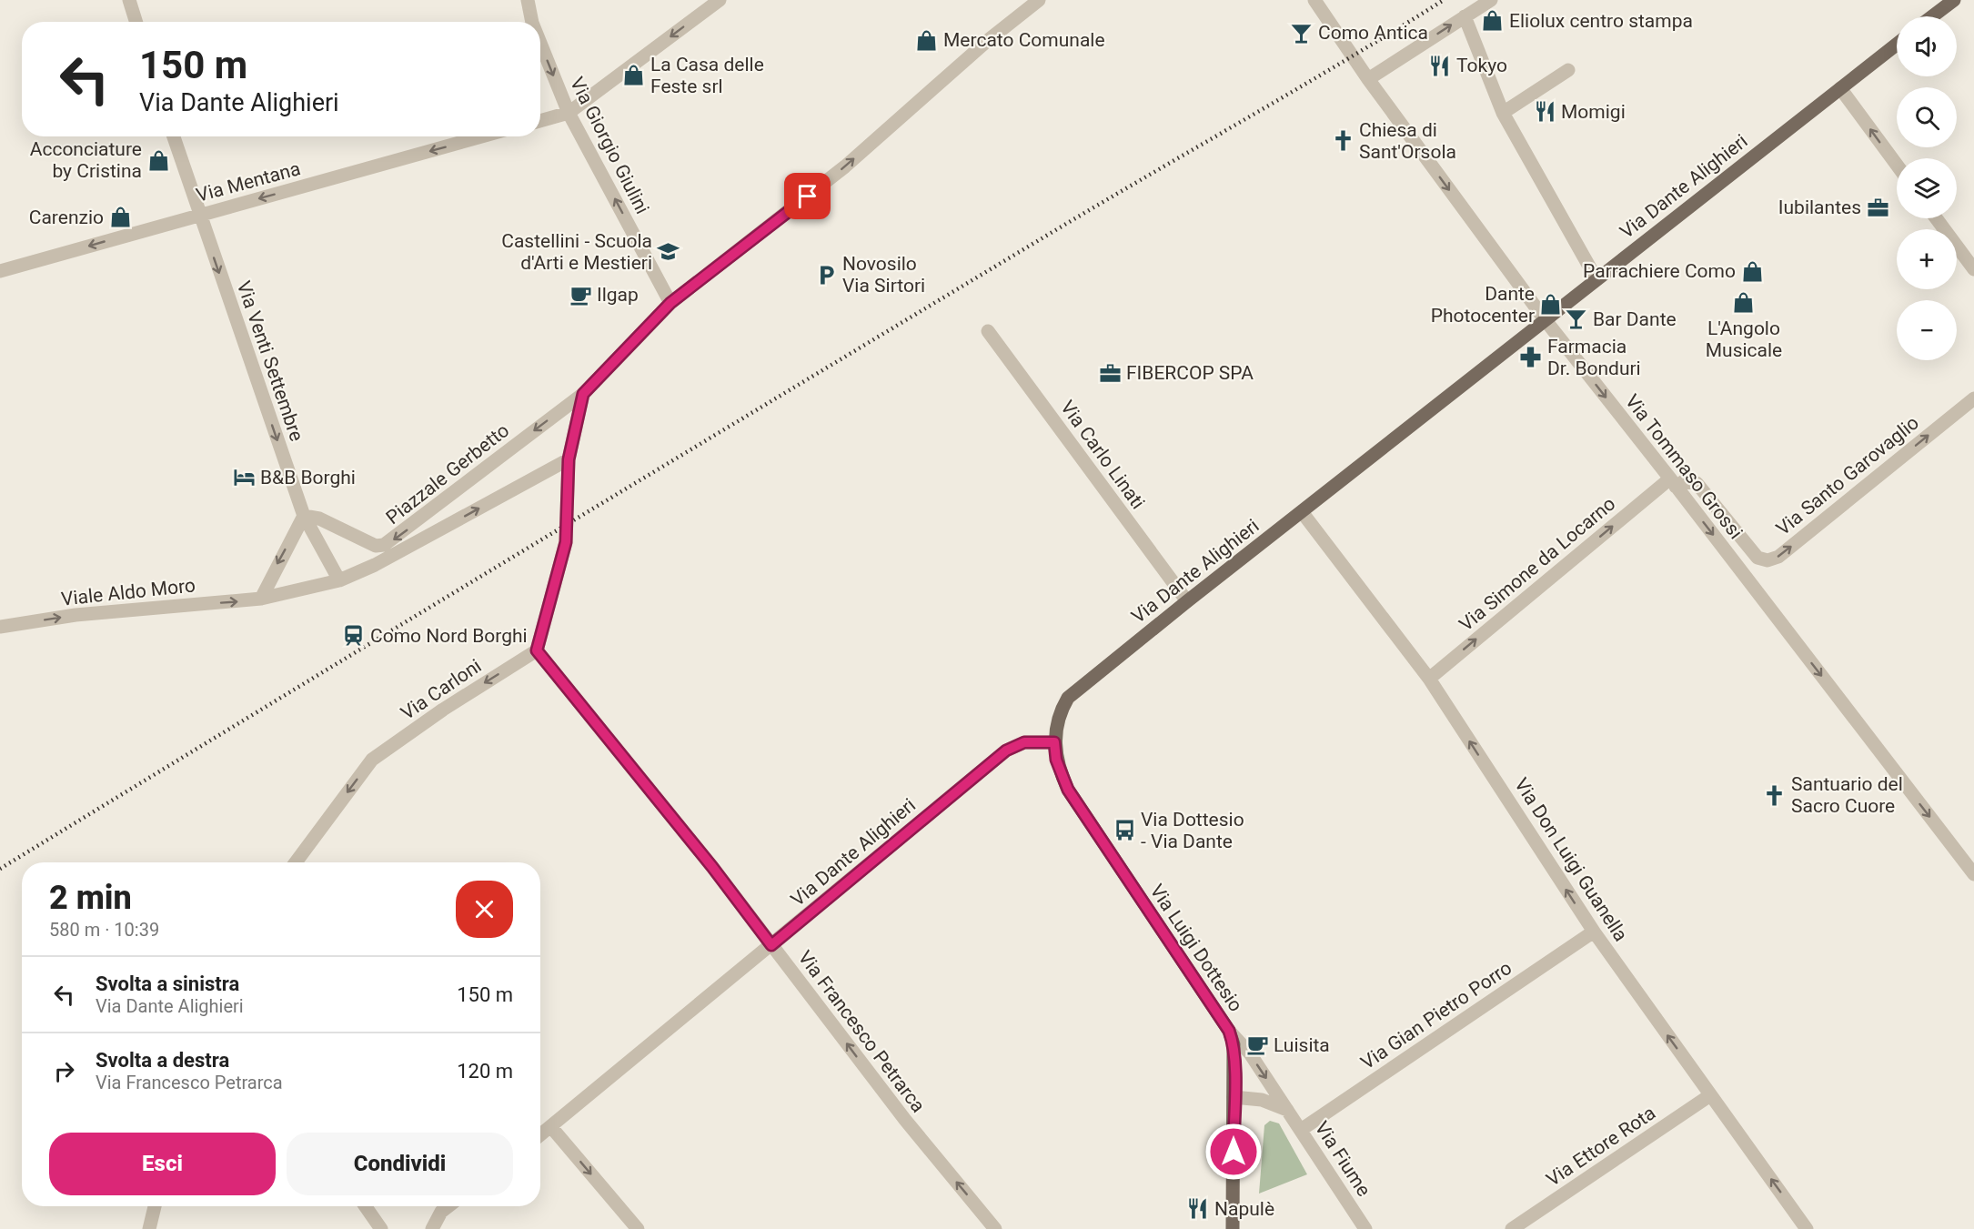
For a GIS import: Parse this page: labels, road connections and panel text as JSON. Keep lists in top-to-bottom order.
{
  "streets": {
    "main road": ["Via Dante Alighieri", "Via Luigi Dottesio"],
    "street": [
      "Via Giorgio Giulini",
      "Via Mentana",
      "Via Venti Settembre",
      "Via Carlo Linati",
      "Via Tommaso Grossi",
      "Piazzale Gerbetto",
      "Via Santo Garovaglio",
      "Via Simone da Locarno",
      "Viale Aldo Moro",
      "Via Carloni",
      "Via Don Luigi Guanella",
      "Via Gian Pietro Porro",
      "Via Francesco Petrarca",
      "Via Ettore Rota",
      "Via Fiume"
    ]
  },
  "crossings": [
    ["Via Mentana", "Via Venti Settembre"],
    ["Via Dante Alighieri", "Via Carlo Linati"],
    ["Via Dante Alighieri", "Via Tommaso Grossi"],
    ["Via Dante Alighieri", "Via Don Luigi Guanella"],
    ["Via Dante Alighieri", "Via Luigi Dottesio"],
    ["Via Dante Alighieri", "Via Francesco Petrarca"],
    ["Via Venti Settembre", "Piazzale Gerbetto"],
    ["Via Tommaso Grossi", "Via Santo Garovaglio"],
    ["Via Tommaso Grossi", "Via Simone da Locarno"],
    ["Piazzale Gerbetto", "Viale Aldo Moro"],
    ["Via Santo Garovaglio", "Via Simone da Locarno"],
    ["Via Simone da Locarno", "Via Don Luigi Guanella"],
    ["Via Carloni", "Via Francesco Petrarca"],
    ["Via Don Luigi Guanella", "Via Gian Pietro Porro"],
    ["Via Don Luigi Guanella", "Via Ettore Rota"],
    ["Via Luigi Dottesio", "Via Fiume"],
    ["Via Gian Pietro Porro", "Via Fiume"]
  ],
  "one_way": [
    "Via Mentana",
    "Via Venti Settembre",
    "Via Tommaso Grossi",
    "Via Simone da Locarno",
    "Viale Aldo Moro",
    "Via Carloni",
    "Via Don Luigi Guanella",
    "Via Francesco Petrarca",
    "Via Fiume"
  ],
  "places": {
    "shop": [
      "Eliolux centro stampa",
      "Mercato Comunale",
      "La Casa delle Feste srl",
      "Acconciature by Cristina",
      "Carenzio",
      "Parrachiere Como",
      "L'Angolo Musicale",
      "Dante Photocenter"
    ],
    "bar": ["Como Antica", "Bar Dante"],
    "restaurant": ["Tokyo", "Momigi", "Napulè"],
    "church": ["Chiesa di Sant'Orsola", "Santuario del Sacro Cuore"],
    "office": ["Iubilantes", "FIBERCOP SPA"],
    "school or university": ["Castellini - Scuola d'Arti e Mestieri"],
    "parking": ["Novosilo Via Sirtori"],
    "cafe": ["Ilgap", "Luisita"],
    "pharmacy": ["Farmacia Dr. Bonduri"],
    "hotel": ["B&B Borghi"],
    "station": ["Como Nord Borghi"],
    "bus stop": ["Via Dottesio - Via Dante"]
  },
  "page": {
    "map_buttons": ["+", "−"],
    "turn": ["150 m", "Via Dante Alighieri"],
    "heading": ["2 min", "580 m · 10:39"],
    "list": [
      {
        "name": "Svolta a sinistra",
        "note": "Via Dante Alighieri",
        "value": "150 m"
      },
      {
        "name": "Svolta a destra",
        "note": "Via Francesco Petrarca",
        "value": "120 m"
      }
    ],
    "buttons": ["Esci", "Condividi"]
  }
}
